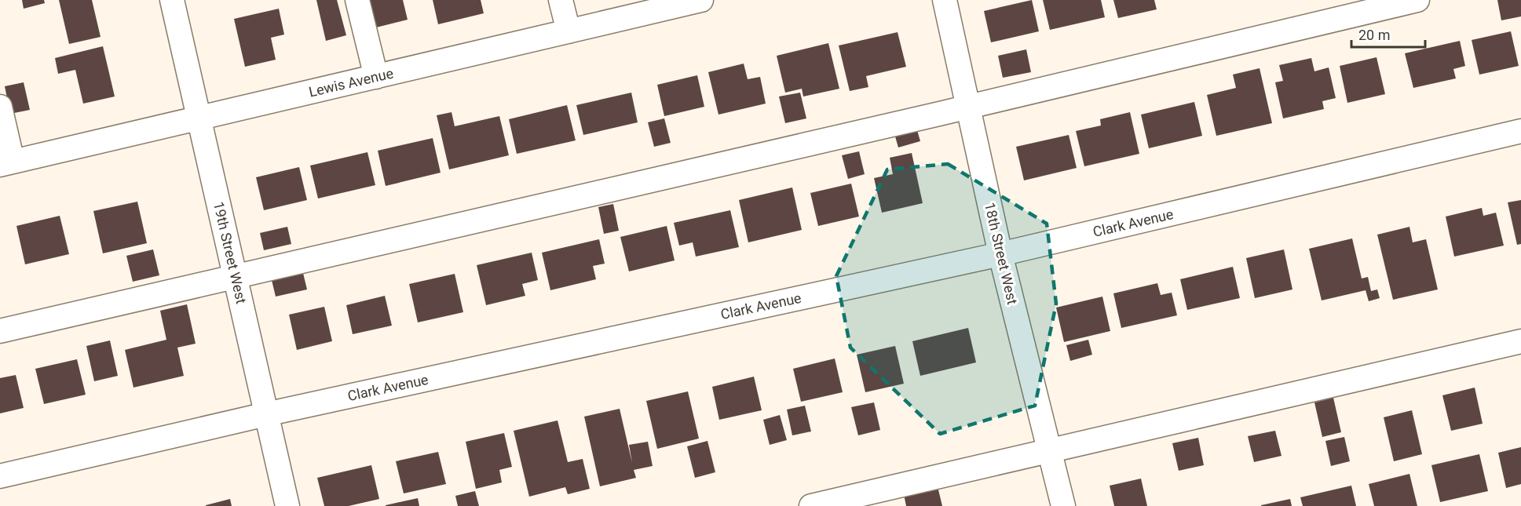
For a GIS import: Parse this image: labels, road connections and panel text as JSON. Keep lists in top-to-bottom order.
{
  "streets": {
    "street": [
      "Lewis Avenue",
      "Clark Avenue",
      "19th Street West",
      "18th Street West"
    ]
  },
  "crossings": [
    ["Lewis Avenue", "19th Street West"],
    ["Clark Avenue", "19th Street West"],
    ["Clark Avenue", "18th Street West"]
  ],
  "scale_bar": "20 m"
}
